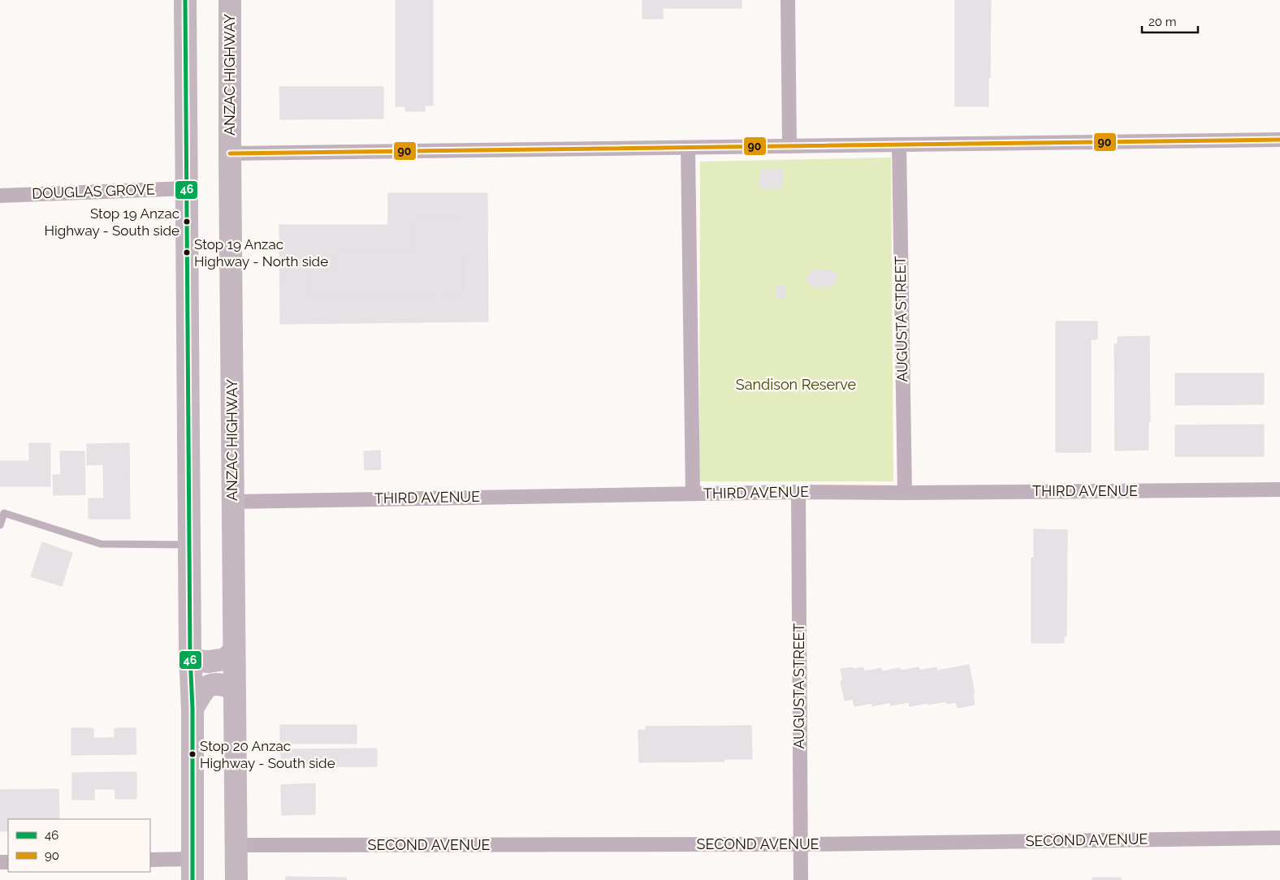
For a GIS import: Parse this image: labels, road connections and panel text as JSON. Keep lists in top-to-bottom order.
{
  "streets": {
    "highway": ["ANZAC HIGHWAY"],
    "street": [
      "DOUGLAS GROVE",
      "AUGUSTA STREET",
      "THIRD AVENUE",
      "SECOND AVENUE"
    ]
  },
  "crossings": [
    ["ANZAC HIGHWAY", "THIRD AVENUE"],
    ["ANZAC HIGHWAY", "SECOND AVENUE"],
    ["AUGUSTA STREET", "THIRD AVENUE"],
    ["AUGUSTA STREET", "SECOND AVENUE"]
  ],
  "parks": ["Sandison Reserve"],
  "places": ["Stop 19 Anzac Highway - South side", "Stop 19 Anzac Highway - North side", "Stop 20 Anzac Highway - South side"],
  "lines": ["transit line 46", "transit line 90"],
  "legend": ["46", "90"],
  "scale_bar": "20 m"
}
